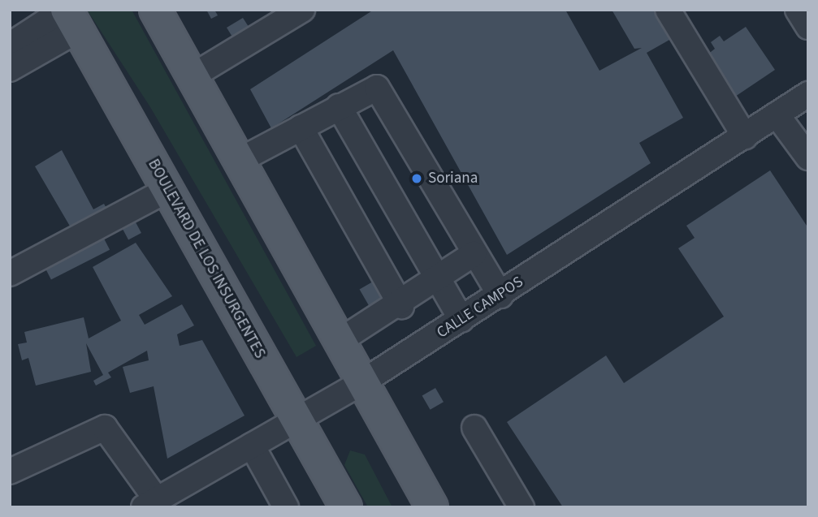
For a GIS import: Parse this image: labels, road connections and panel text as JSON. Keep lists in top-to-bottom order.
{
  "streets": {
    "main road": ["BOULEVARD DE LOS INSURGENTES"],
    "street": ["CALLE CAMPOS"]
  },
  "crossings": [
    ["BOULEVARD DE LOS INSURGENTES", "CALLE CAMPOS"]
  ],
  "places": ["Soriana"]
}
